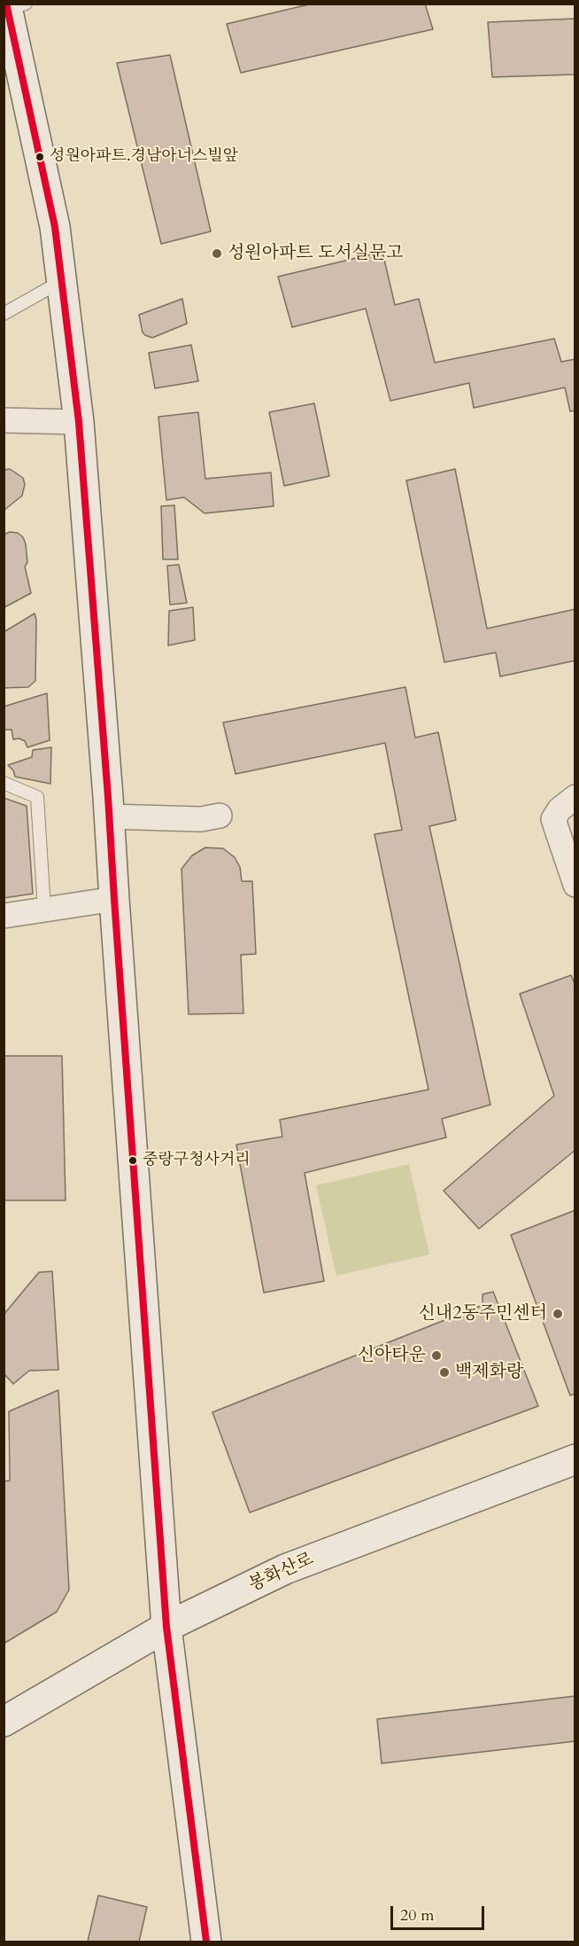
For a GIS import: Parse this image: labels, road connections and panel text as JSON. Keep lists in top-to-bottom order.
{
  "streets": {
    "main road": ["봉화산로"]
  },
  "places": [
    "성원아파트.경남아너스빌앞",
    "성원아파트 도서실문고",
    "중랑구청사거리",
    "신내2동주민센터",
    "신아타운",
    "백제화랑"
  ],
  "scale_bar": "20 m"
}
